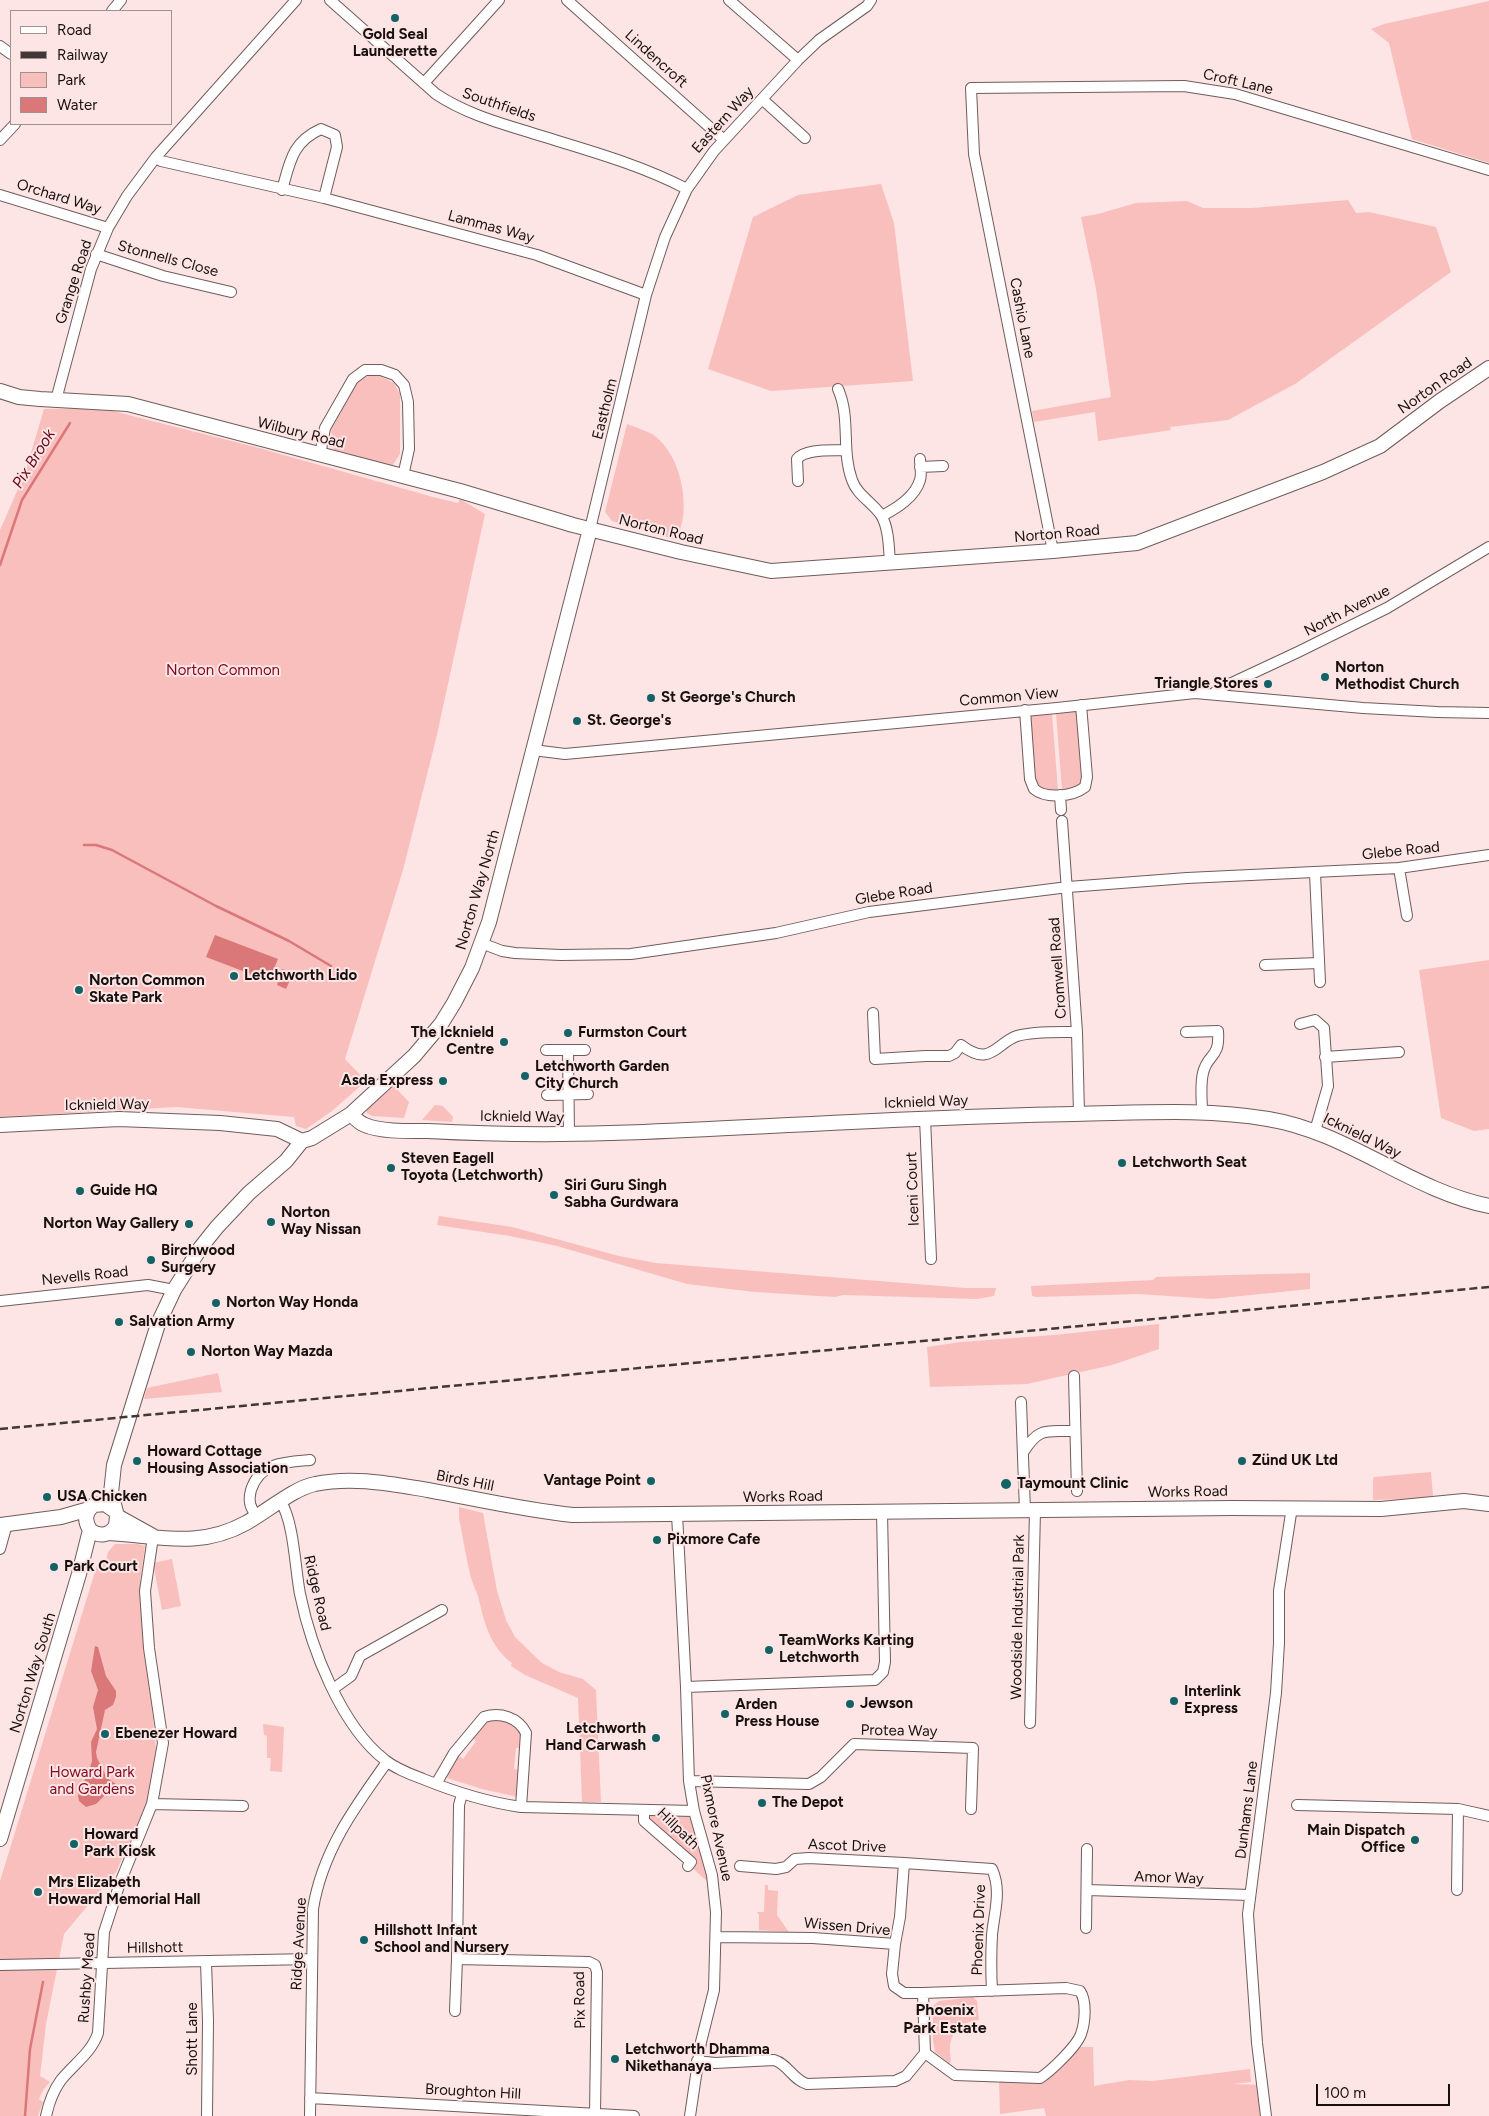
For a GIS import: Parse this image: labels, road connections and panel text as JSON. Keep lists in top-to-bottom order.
{
  "streets": {
    "street": [
      "Lindencroft",
      "Croft Lane",
      "Southfields",
      "Eastern Way",
      "Orchard Way",
      "Lammas Way",
      "Stonnells Close",
      "Grange Road",
      "Cashio Lane",
      "Norton Road",
      "Eastholm",
      "Wilbury Road",
      "North Avenue",
      "Common View",
      "Glebe Road",
      "Norton Way North",
      "Cromwell Road",
      "Icknield Way",
      "Iceni Court",
      "Nevells Road",
      "Birds Hill",
      "Works Road",
      "Ridge Road",
      "Woodside Industrial Park",
      "Norton Way South",
      "Protea Way",
      "Dunhams Lane",
      "Pixmore Avenue",
      "Hillpath",
      "Ascot Drive",
      "Amor Way",
      "Wissen Drive",
      "Phoenix Drive",
      "Ridge Avenue",
      "Hillshott",
      "Rushby Mead",
      "Pix Road",
      "Shott Lane",
      "Broughton Hill"
    ]
  },
  "crossings": [
    ["Lindencroft", "Eastern Way"],
    ["Croft Lane", "Cashio Lane"],
    ["Southfields", "Eastern Way"],
    ["Eastern Way", "Lammas Way"],
    ["Eastern Way", "Eastholm"],
    ["Orchard Way", "Grange Road"],
    ["Lammas Way", "Grange Road"],
    ["Lammas Way", "Eastholm"],
    ["Stonnells Close", "Grange Road"],
    ["Grange Road", "Wilbury Road"],
    ["Cashio Lane", "Norton Road"],
    ["Norton Road", "Eastholm"],
    ["Norton Road", "Wilbury Road"],
    ["Norton Road", "Norton Way North"],
    ["Eastholm", "Wilbury Road"],
    ["Eastholm", "Norton Way North"],
    ["Wilbury Road", "Norton Way North"],
    ["North Avenue", "Common View"],
    ["Common View", "Norton Way North"],
    ["Glebe Road", "Norton Way North"],
    ["Glebe Road", "Cromwell Road"],
    ["Norton Way North", "Icknield Way"],
    ["Norton Way North", "Nevells Road"],
    ["Norton Way North", "Birds Hill"],
    ["Norton Way North", "Norton Way South"],
    ["Cromwell Road", "Icknield Way"],
    ["Icknield Way", "Iceni Court"],
    ["Birds Hill", "Works Road"],
    ["Birds Hill", "Ridge Road"],
    ["Birds Hill", "Norton Way South"],
    ["Birds Hill", "Pixmore Avenue"],
    ["Birds Hill", "Rushby Mead"],
    ["Works Road", "Woodside Industrial Park"],
    ["Works Road", "Dunhams Lane"],
    ["Works Road", "Pixmore Avenue"],
    ["Ridge Road", "Pixmore Avenue"],
    ["Ridge Road", "Hillpath"],
    ["Ridge Road", "Ridge Avenue"],
    ["Protea Way", "Pixmore Avenue"],
    ["Dunhams Lane", "Amor Way"],
    ["Pixmore Avenue", "Wissen Drive"],
    ["Ascot Drive", "Wissen Drive"],
    ["Ascot Drive", "Phoenix Drive"],
    ["Ridge Avenue", "Hillshott"],
    ["Ridge Avenue", "Broughton Hill"],
    ["Hillshott", "Rushby Mead"],
    ["Hillshott", "Shott Lane"],
    ["Pix Road", "Broughton Hill"]
  ],
  "districts": ["Phoenix Park Estate"],
  "water": ["Pix Brook"],
  "parks": ["Norton Common", "Howard Park and Gardens"],
  "places": [
    "Gold Seal Launderette",
    "Norton Methodist Church",
    "Triangle Stores",
    "St George's Church",
    "St. George's",
    "Letchworth Lido",
    "Norton Common Skate Park",
    "Furmston Court",
    "The Icknield Centre",
    "Letchworth Garden City Church",
    "Asda Express",
    "Letchworth Seat",
    "Steven Eagell Toyota (Letchworth)",
    "Guide HQ",
    "Siri Guru Singh Sabha Gurdwara",
    "Norton Way Nissan",
    "Norton Way Gallery",
    "Birchwood Surgery",
    "Norton Way Honda",
    "Salvation Army",
    "Norton Way Mazda",
    "Howard Cottage Housing Association",
    "Zünd UK Ltd",
    "Vantage Point",
    "Taymount Clinic",
    "USA Chicken",
    "Pixmore Cafe",
    "Park Court",
    "TeamWorks Karting Letchworth",
    "Interlink Express",
    "Jewson",
    "Arden Press House",
    "Ebenezer Howard",
    "Letchworth Hand Carwash",
    "The Depot",
    "Main Dispatch Office",
    "Howard Park Kiosk",
    "Mrs Elizabeth Howard Memorial Hall",
    "Hillshott Infant School and Nursery",
    "Letchworth Dhamma Nikethanaya"
  ],
  "legend": [
    "Road",
    "Railway",
    "Park",
    "Water"
  ],
  "scale_bar": "100 m"
}
